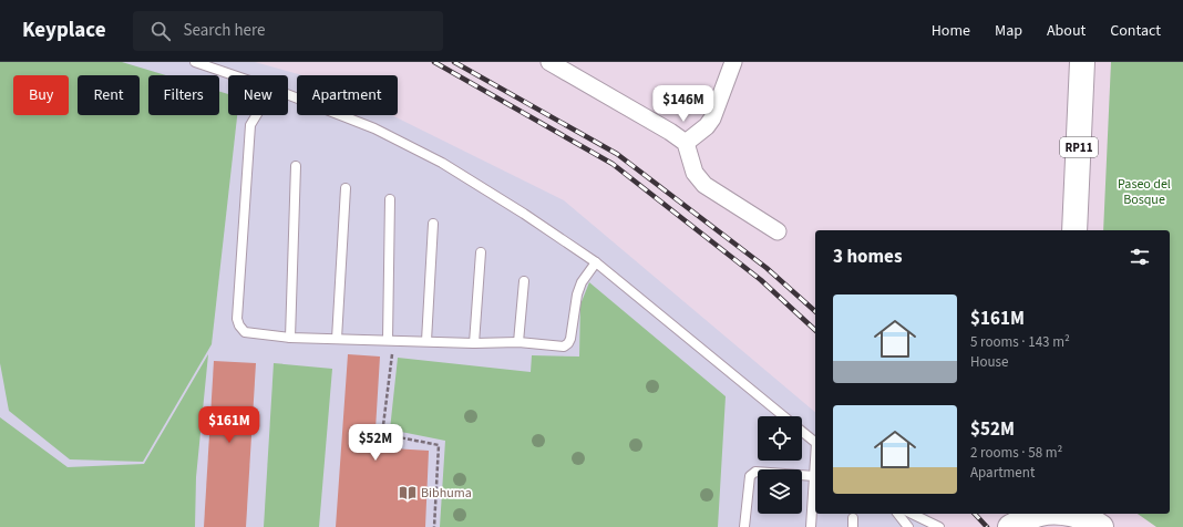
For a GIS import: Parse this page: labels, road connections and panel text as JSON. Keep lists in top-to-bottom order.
{
  "streets": {
    "highway": ["RP11"]
  },
  "parks": ["Paseo del Bosque"],
  "places": {
    "library": ["Bibhuma"]
  },
  "page": {
    "header": "Keyplace",
    "search": "Search here",
    "nav": [
      "Home",
      "Map",
      "About",
      "Contact"
    ],
    "chip": [
      "Buy",
      "Rent",
      "Filters",
      "New",
      "Apartment"
    ],
    "price": ["$146M", "$161M", "$52M"],
    "heading": "3 homes",
    "list": [
      {
        "name": "$161M",
        "note": "5 rooms · 143 m² · House"
      },
      {
        "name": "$52M",
        "note": "2 rooms · 58 m² · Apartment"
      }
    ]
  }
}
